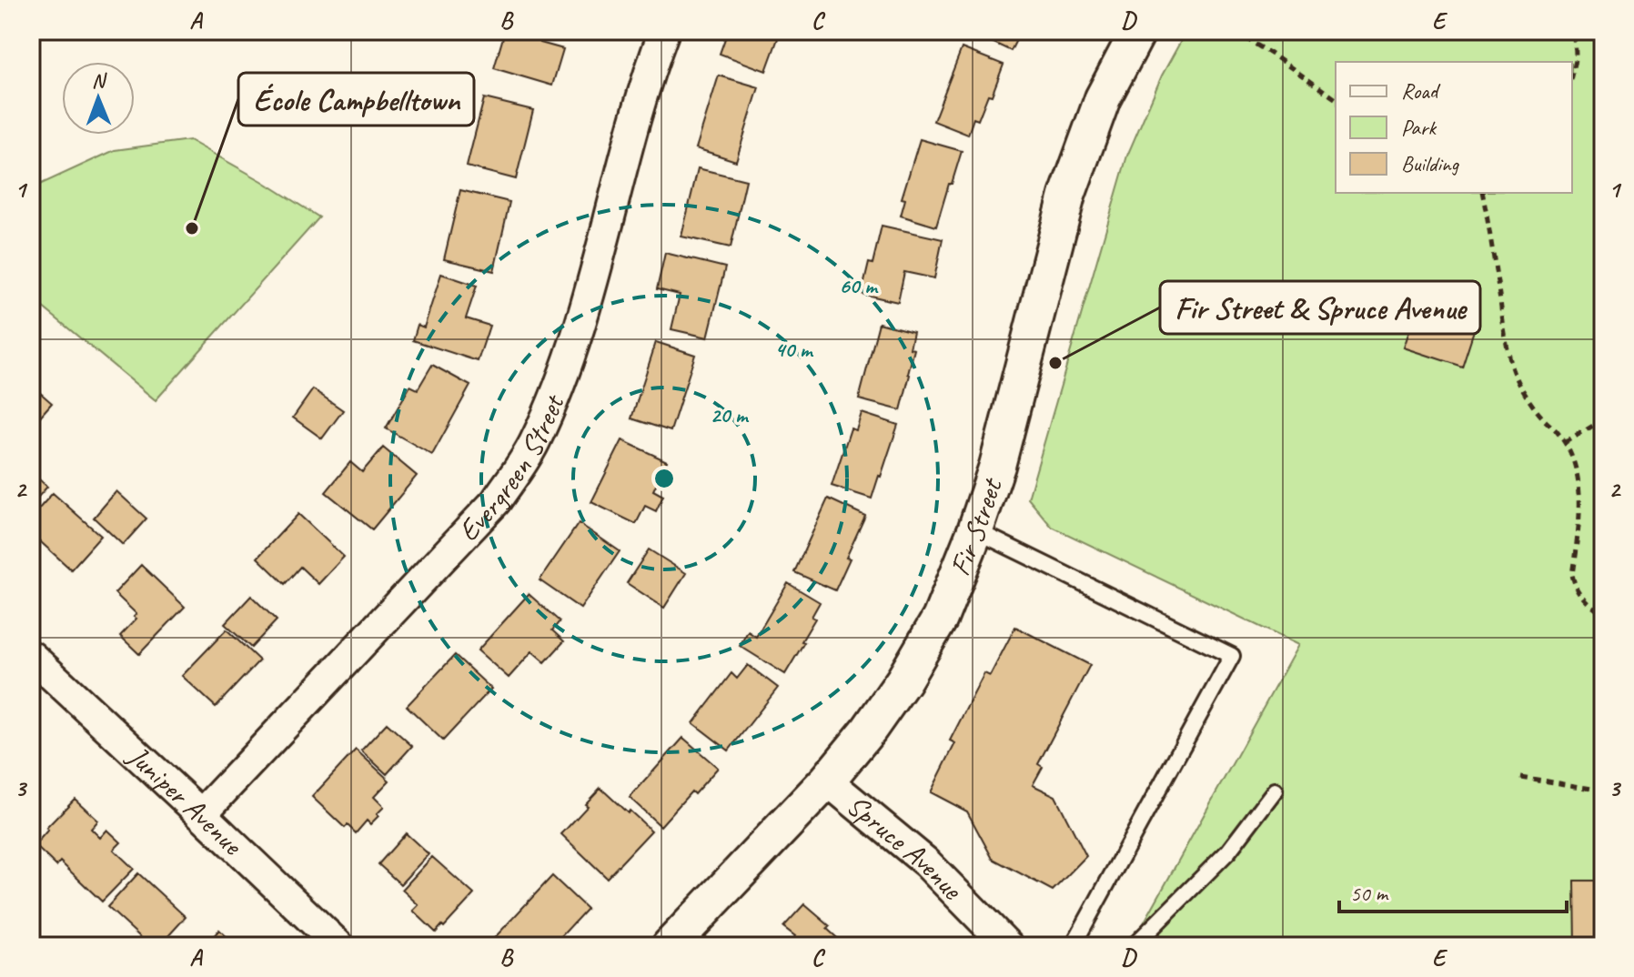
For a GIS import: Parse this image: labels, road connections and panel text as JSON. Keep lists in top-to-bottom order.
{
  "streets": {
    "street": [
      "Evergreen Street",
      "Fir Street",
      "Juniper Avenue",
      "Spruce Avenue"
    ]
  },
  "crossings": [
    ["Evergreen Street", "Juniper Avenue"],
    ["Fir Street", "Spruce Avenue"]
  ],
  "places": ["École Campbelltown", "Fir Street & Spruce Avenue"],
  "legend": ["Road", "Park", "Building"],
  "scale_bar": "50 m",
  "north": "top",
  "grid": {
    "columns": [
      "A",
      "B",
      "C",
      "D",
      "E"
    ],
    "rows": ["1", "2", "3"]
  },
  "rings": ["60 m", "40 m", "20 m"]
}
